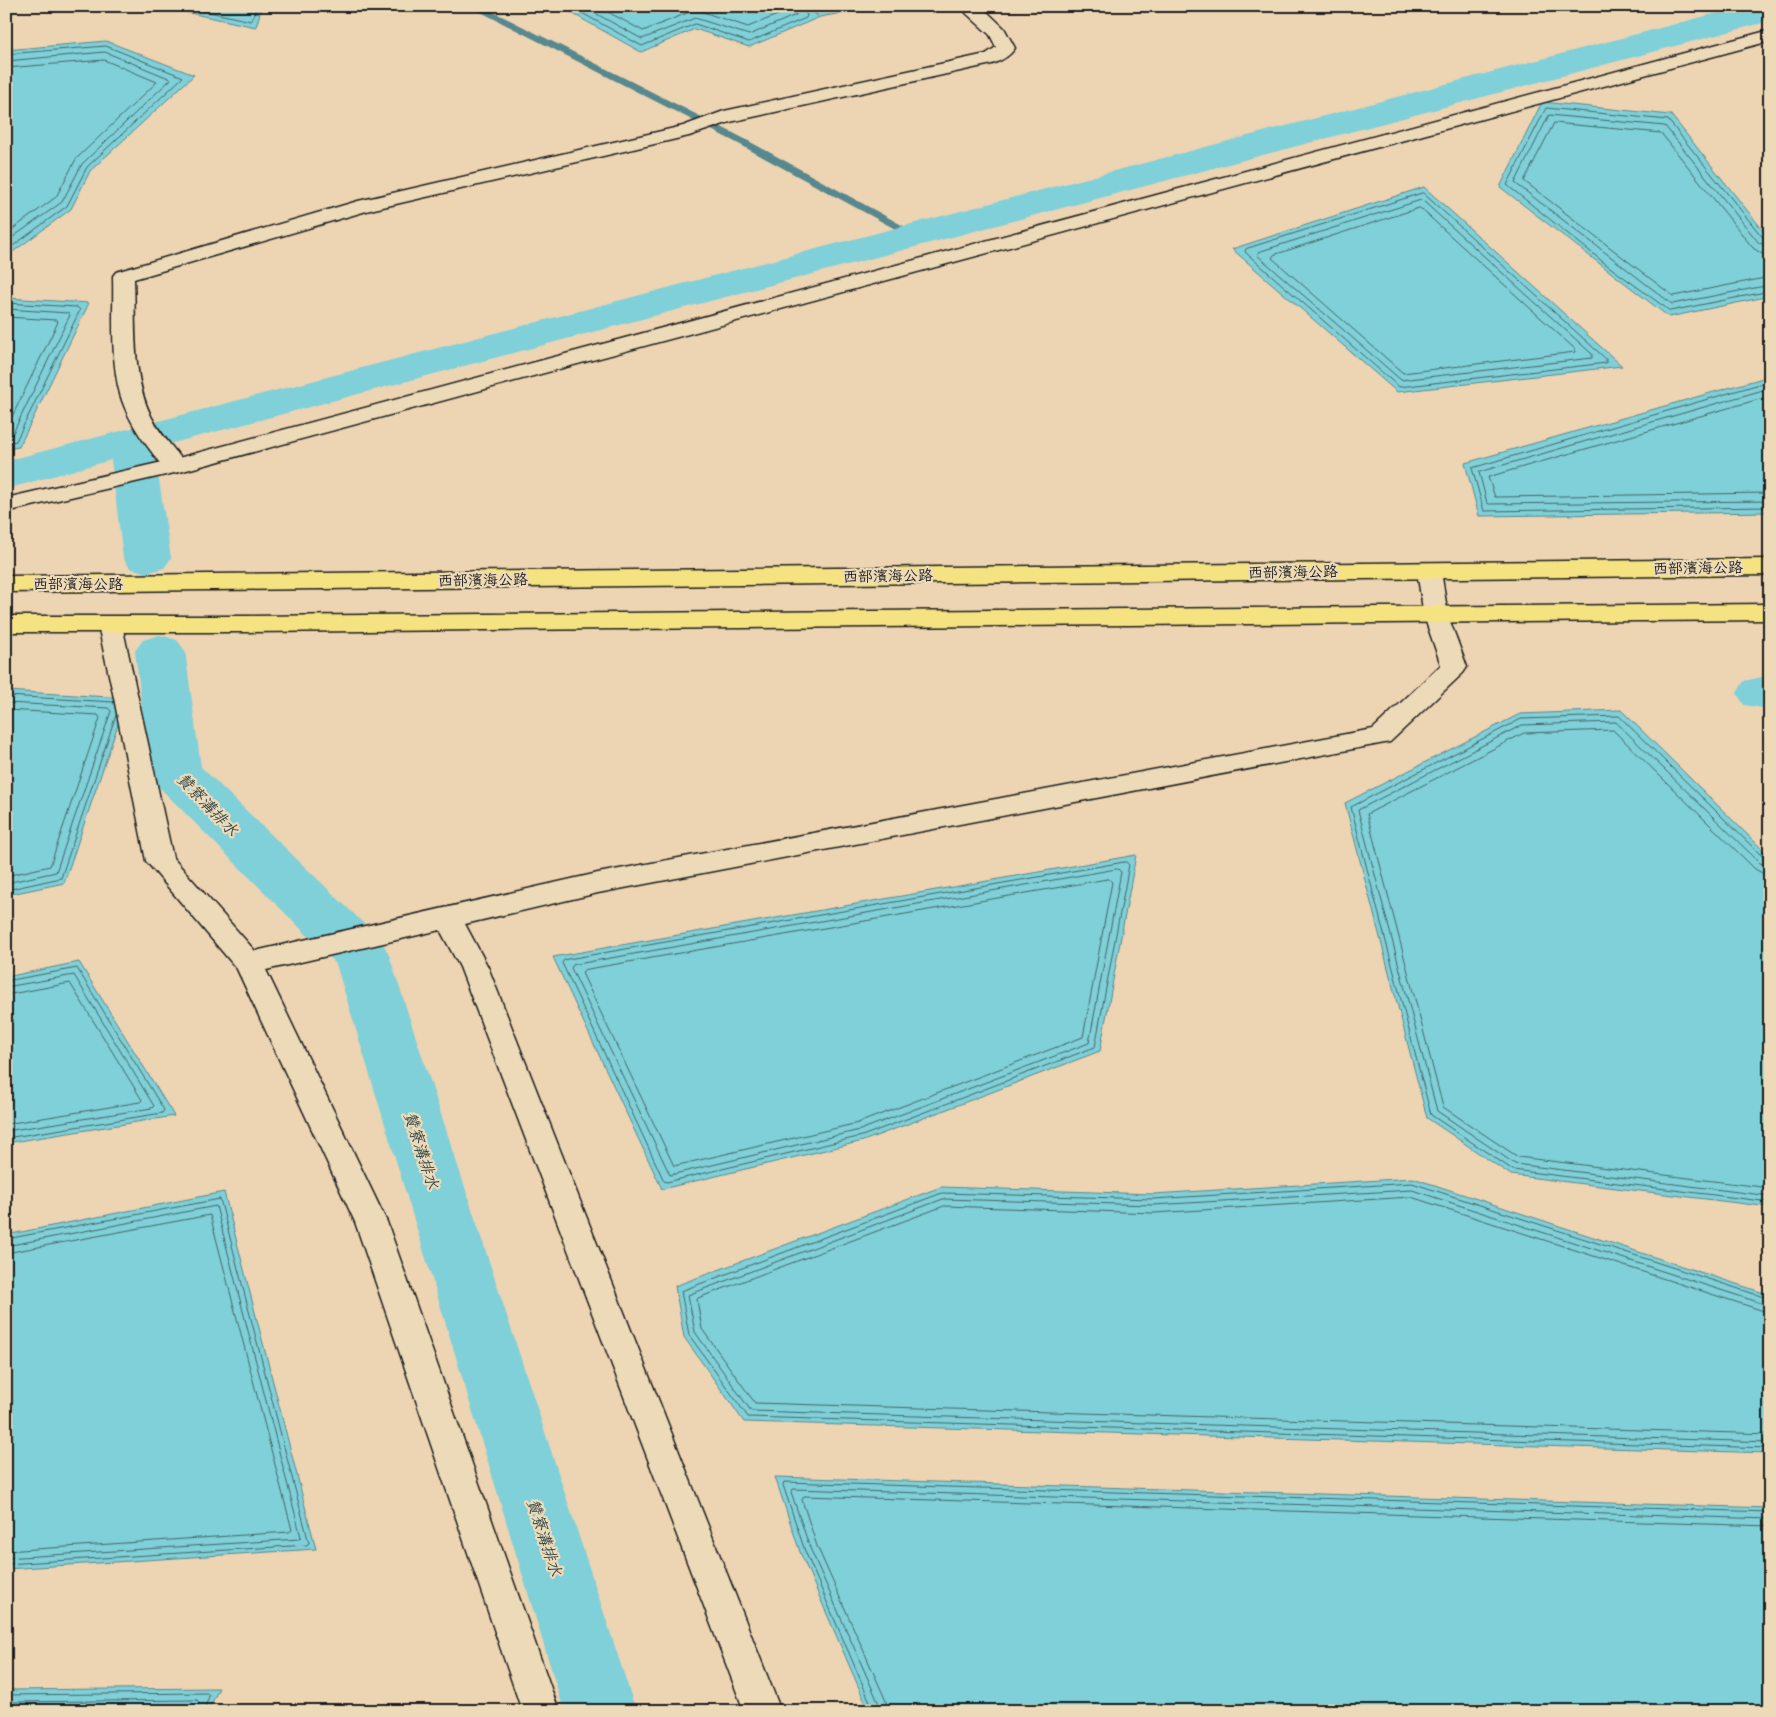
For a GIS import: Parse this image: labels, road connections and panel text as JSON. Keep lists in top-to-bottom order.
{
  "streets": {
    "main road": ["西部濱海公路"]
  },
  "water": ["贊寮溝排水"]
}
